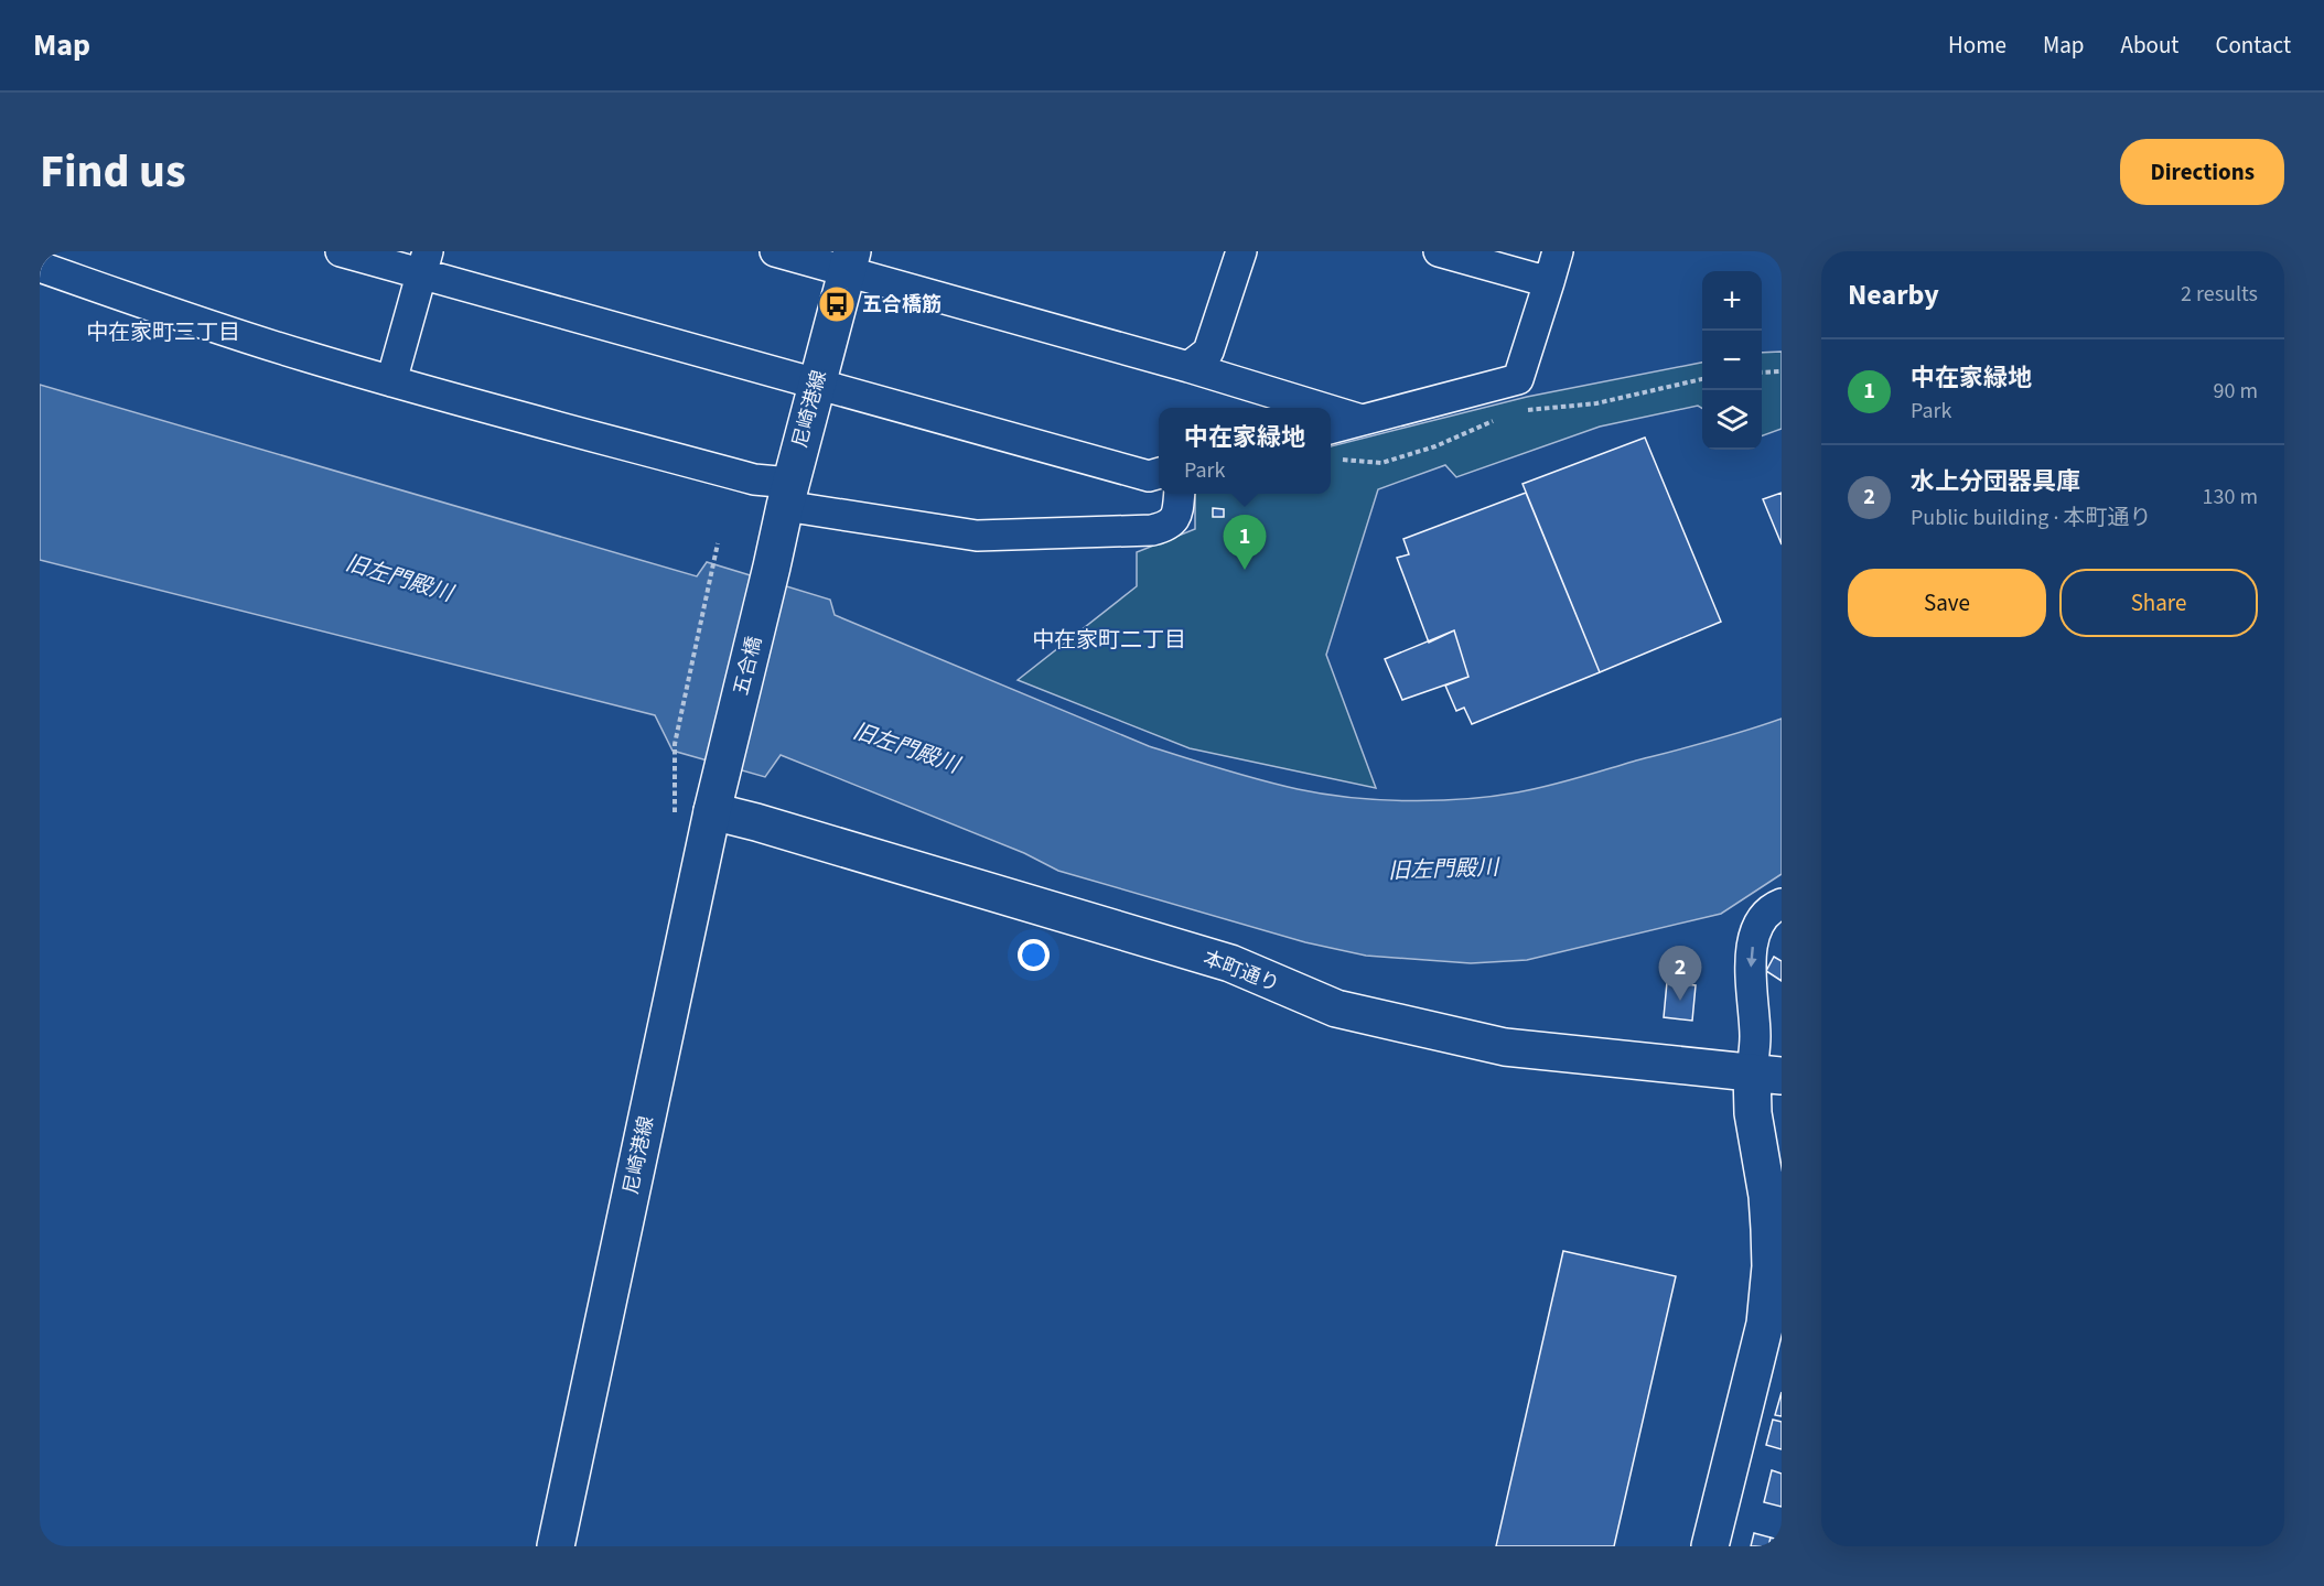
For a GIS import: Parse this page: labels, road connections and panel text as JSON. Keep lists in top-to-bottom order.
{
  "streets": {
    "street": ["尼崎港線", "五合橋", "本町通り"]
  },
  "crossings": [
    ["尼崎港線", "五合橋"],
    ["尼崎港線", "本町通り"]
  ],
  "districts": ["中在家町三丁目", "中在家町二丁目"],
  "water": ["旧左門殿川"],
  "places": {
    "bus stop": ["五合橋筋"]
  },
  "page": {
    "header": "Map",
    "nav": [
      "Home",
      "Map",
      "About",
      "Contact"
    ],
    "title": "Find us",
    "buttons": [
      "Directions",
      ["Save", "Share"]
    ],
    "heading": ["Nearby", "2 results"],
    "map_buttons": ["+", "−"],
    "list": [
      {
        "mark": "1",
        "name": "中在家緑地",
        "note": "Park",
        "value": "90 m"
      },
      {
        "mark": "2",
        "name": "水上分団器具庫",
        "note": "Public building · 本町通り",
        "value": "130 m"
      }
    ],
    "popup": ["中在家緑地", "Park"],
    "pins": ["1", "2"]
  }
}
